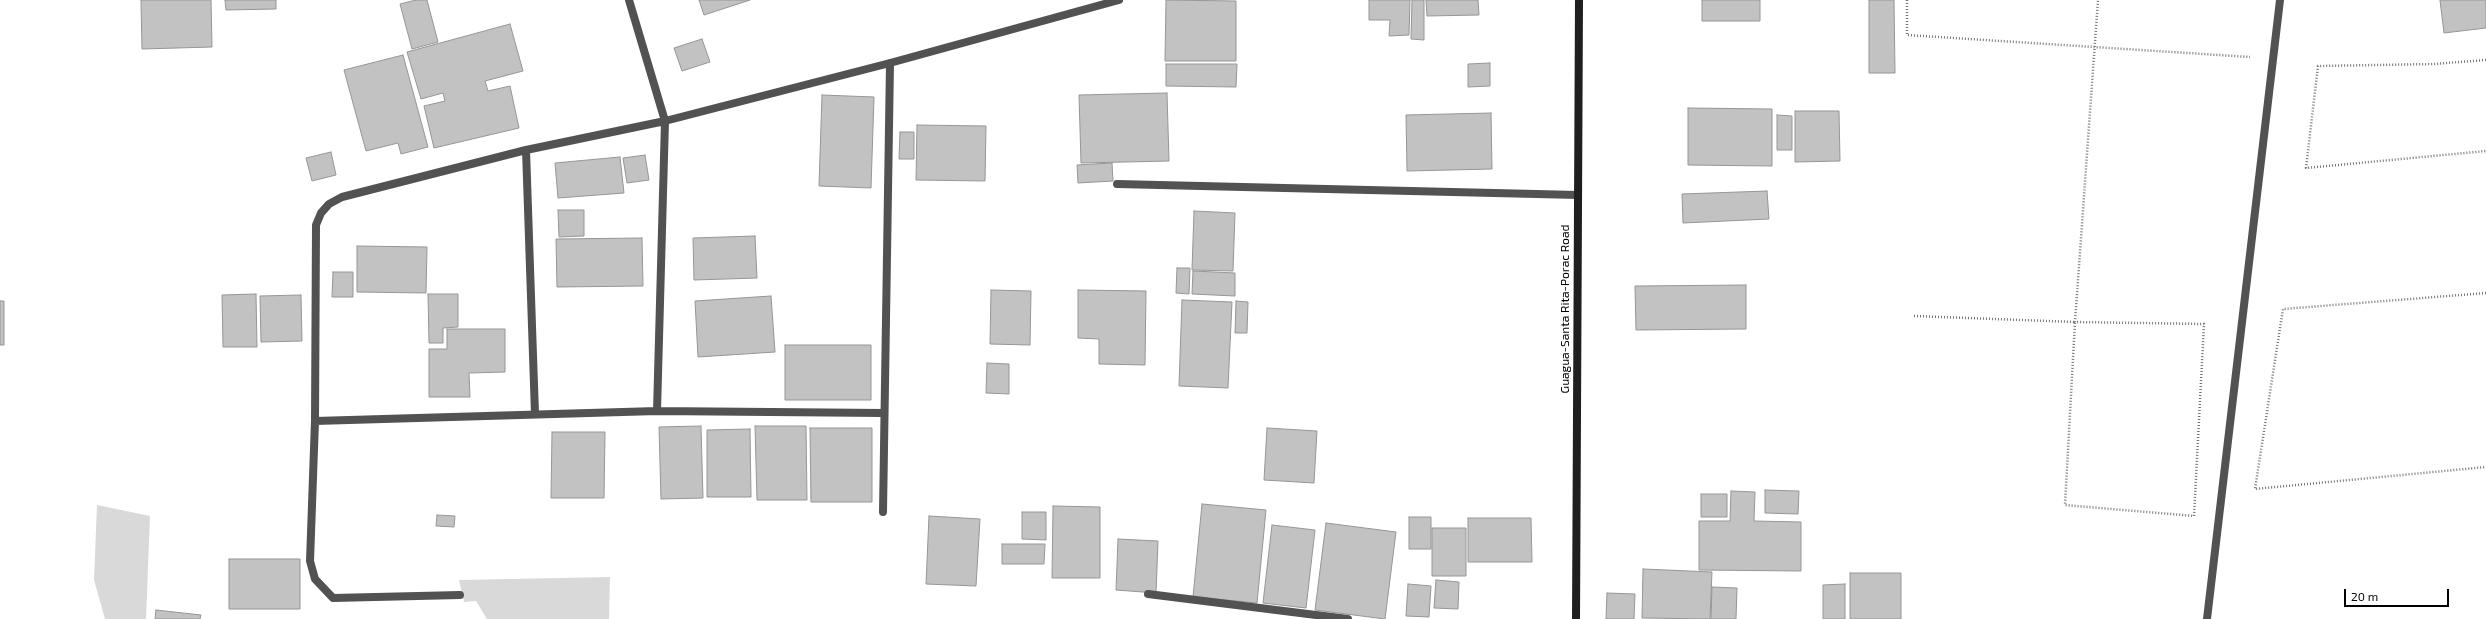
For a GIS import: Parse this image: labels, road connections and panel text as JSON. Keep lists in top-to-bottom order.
{
  "streets": {
    "main road": ["Guagua-Santa Rita-Porac Road"]
  },
  "scale_bar": "20 m"
}
